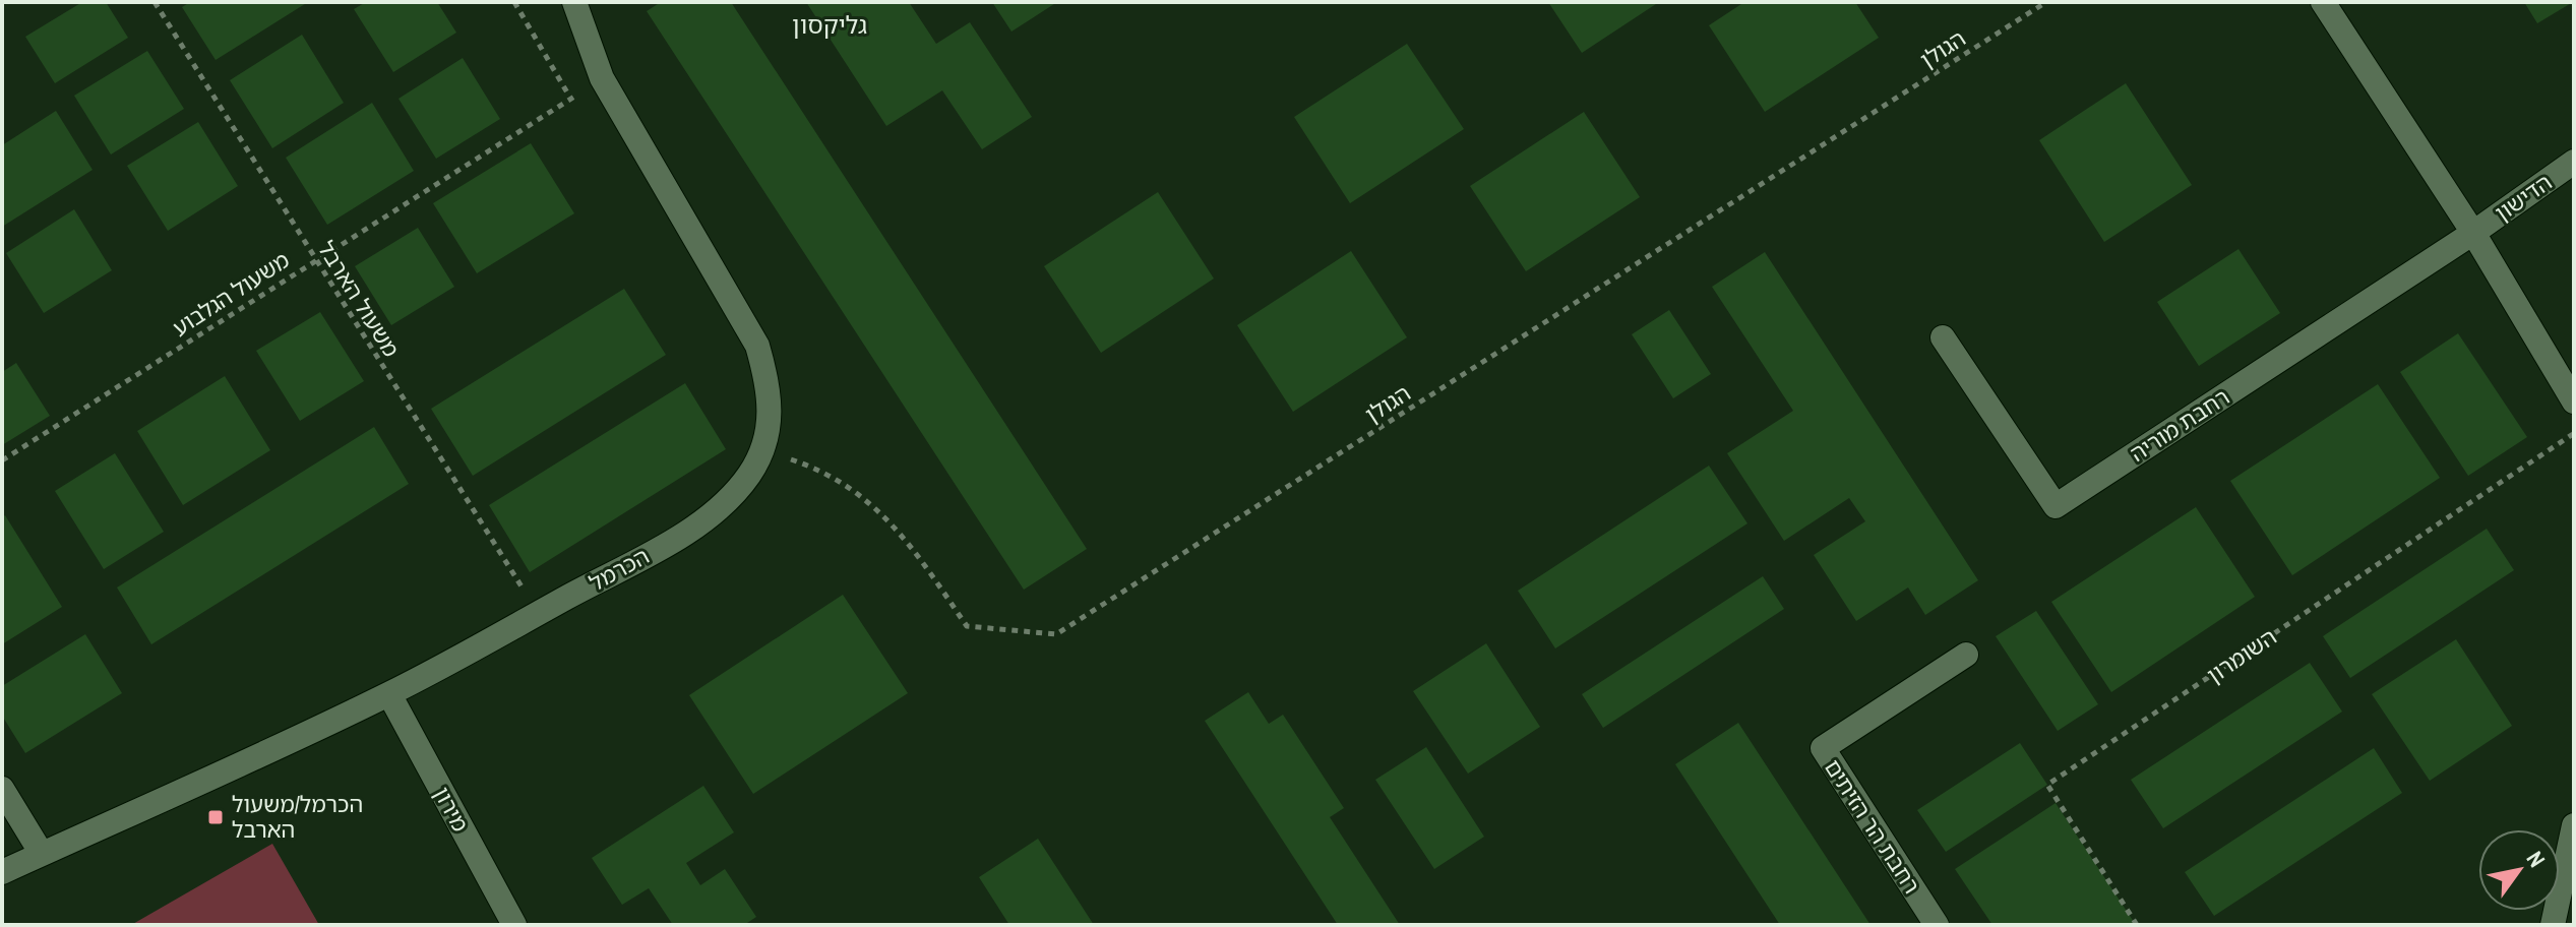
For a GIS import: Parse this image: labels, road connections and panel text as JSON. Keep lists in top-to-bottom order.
{
  "streets": {
    "street": [
      "הדישון",
      "רחבת מוריה",
      "הכרמל",
      "מירון",
      "רחבת הר הזיתים"
    ],
    "path": [
      "הגולן",
      "משעול הגלבוע",
      "משעול הארבל",
      "השומרון"
    ]
  },
  "crossings": [
    ["הגולן", "הכרמל"],
    ["הדישון", "רחבת מוריה"],
    ["משעול הגלבוע", "משעול הארבל"],
    ["משעול הגלבוע", "הכרמל"],
    ["משעול הארבל", "הכרמל"],
    ["הכרמל", "מירון"]
  ],
  "districts": ["גליקסון"],
  "places": {
    "transit": ["הכרמל/משעול הארבל"]
  },
  "north": "top right"
}
